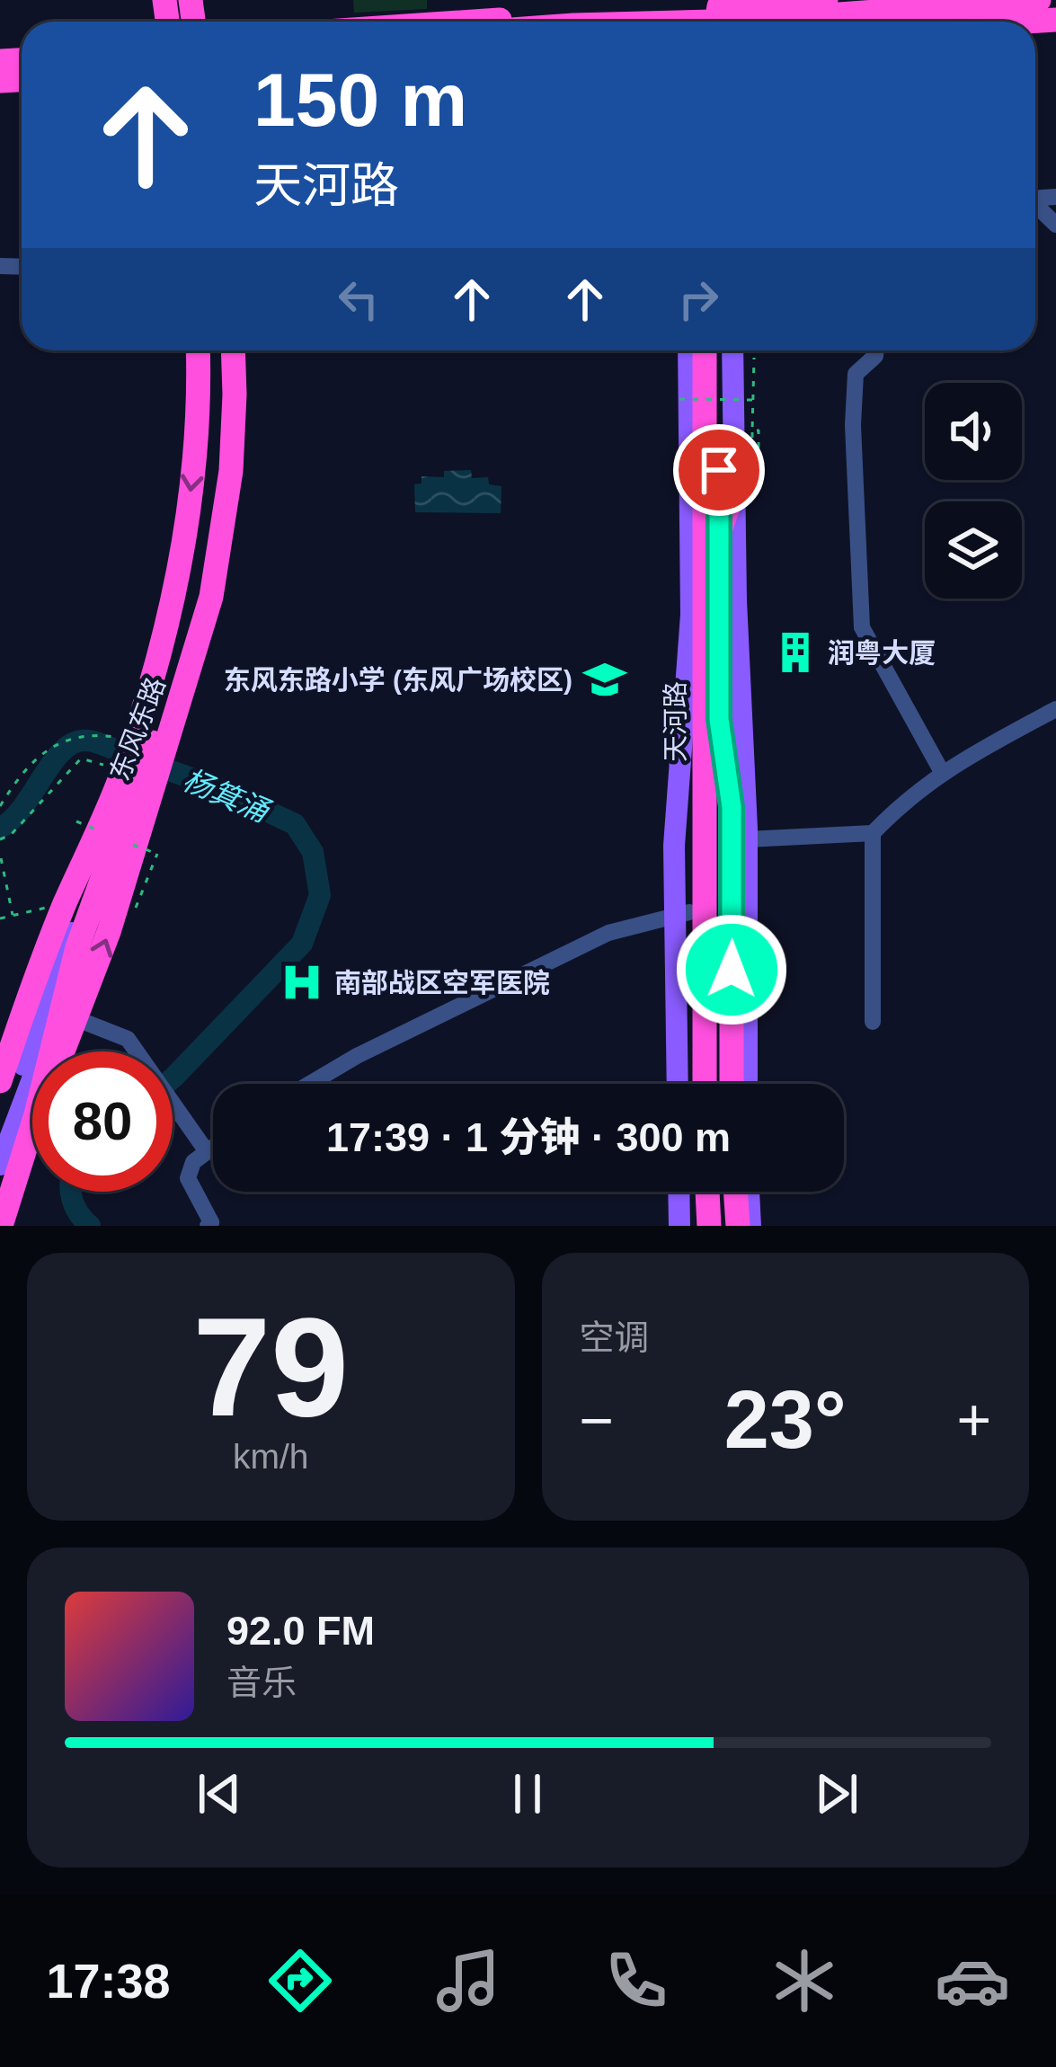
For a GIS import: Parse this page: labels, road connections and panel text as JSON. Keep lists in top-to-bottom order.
{
  "streets": {
    "highway": ["天河路", "东风东路"]
  },
  "water": ["杨箕涌"],
  "places": {
    "building": ["润粤大厦"],
    "school or university": ["东风东路小学 (东风广场校区)"],
    "hospital": ["南部战区空军医院"]
  },
  "page": {
    "turn": ["150 m", "天河路"],
    "limit": "80",
    "trip": "17:39 · 1 分钟 · 300 m",
    "tile": [
      ["79", "km/h"],
      "空调"
    ],
    "heat": ["−", "23°", "+"],
    "song": ["92.0 FM", "音乐"],
    "tabs": "17:38"
  }
}
